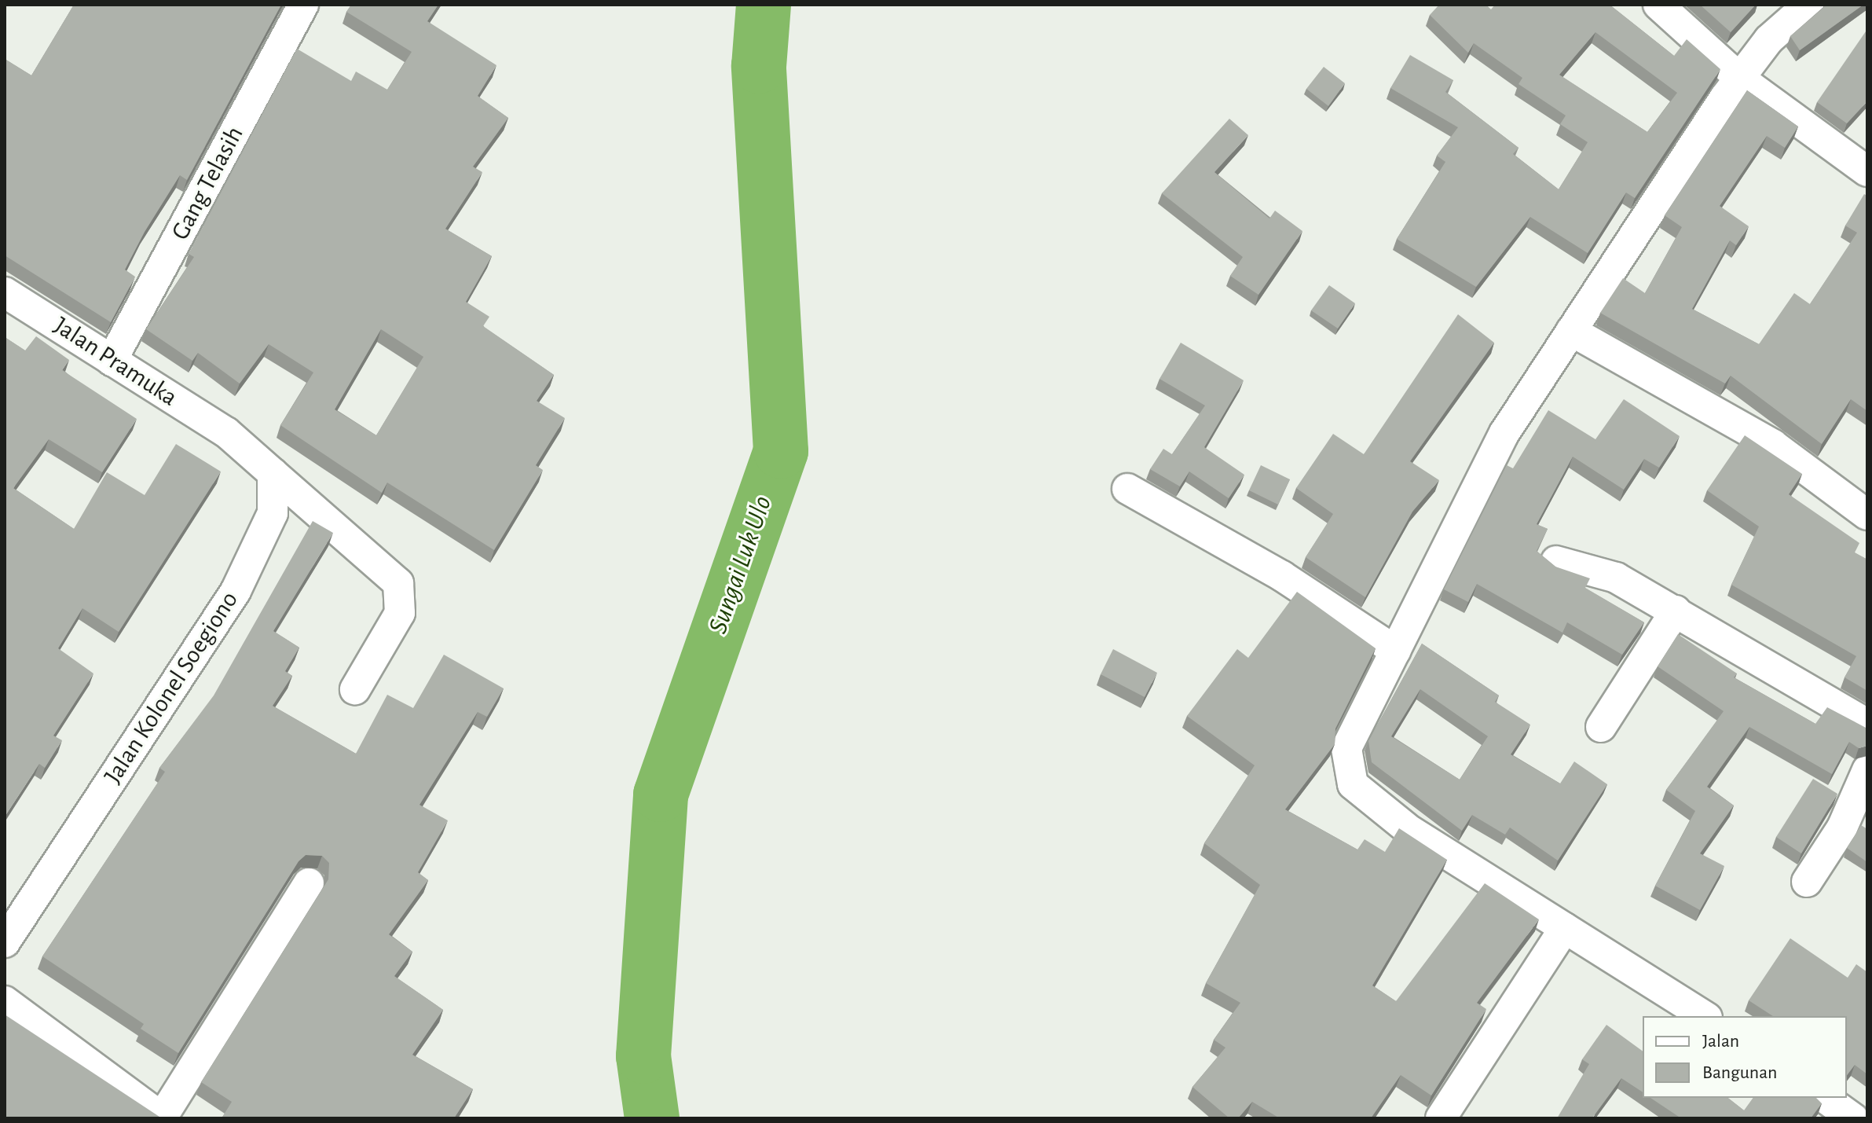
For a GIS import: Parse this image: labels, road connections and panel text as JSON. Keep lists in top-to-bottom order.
{
  "streets": {
    "street": ["Gang Telasih", "Jalan Pramuka", "Jalan Kolonel Soegiono"]
  },
  "crossings": [
    ["Gang Telasih", "Jalan Pramuka"],
    ["Jalan Pramuka", "Jalan Kolonel Soegiono"]
  ],
  "water": ["Sungai Luk Ulo"],
  "legend": ["Jalan", "Bangunan"]
}
